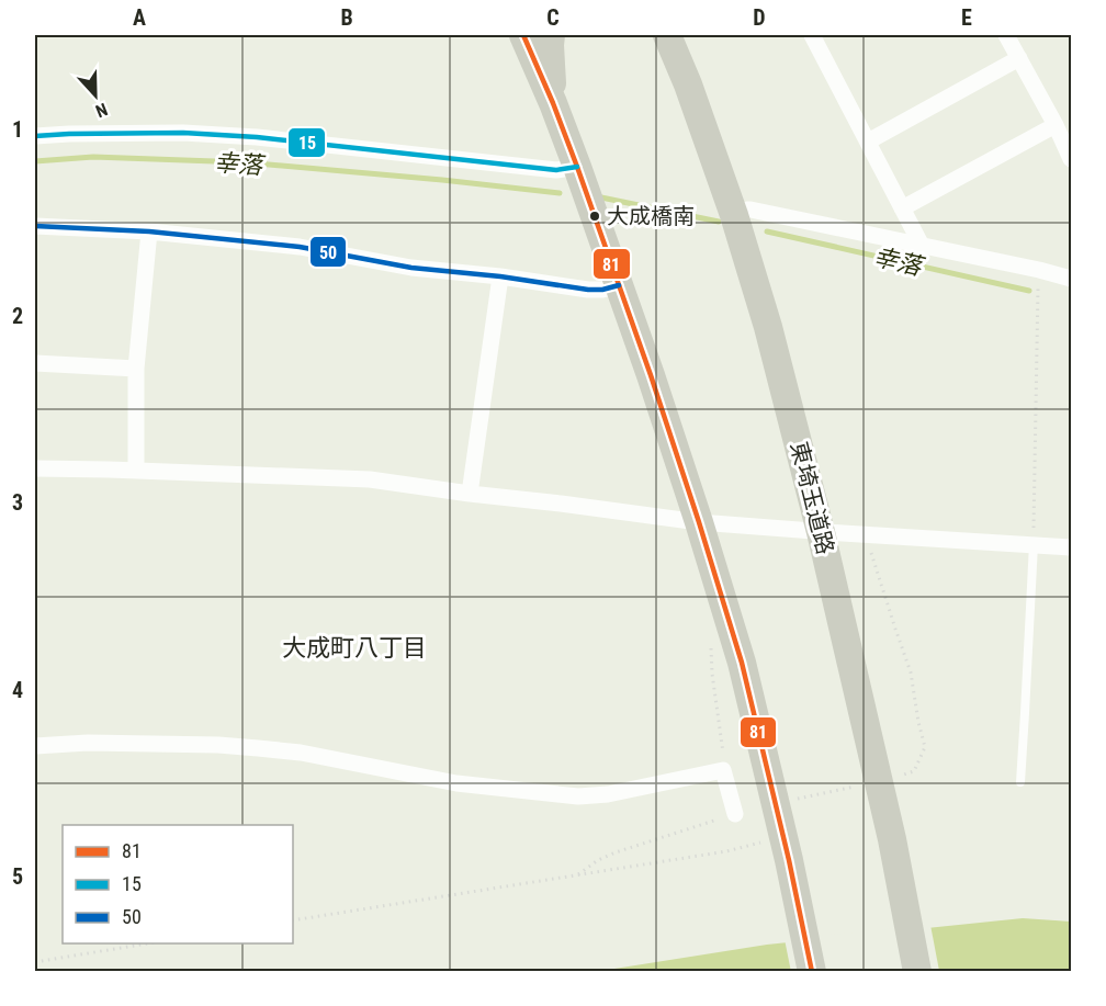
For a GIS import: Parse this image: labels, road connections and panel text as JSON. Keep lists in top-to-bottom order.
{
  "streets": {
    "highway": ["東埼玉道路"]
  },
  "districts": ["大成町八丁目"],
  "water": ["幸落"],
  "places": ["大成橋南"],
  "lines": ["transit line 81", "transit line 15", "transit line 50"],
  "legend": ["81", "15", "50"],
  "north": "bottom",
  "grid": {
    "columns": [
      "A",
      "B",
      "C",
      "D",
      "E"
    ],
    "rows": [
      "1",
      "2",
      "3",
      "4",
      "5"
    ]
  }
}
